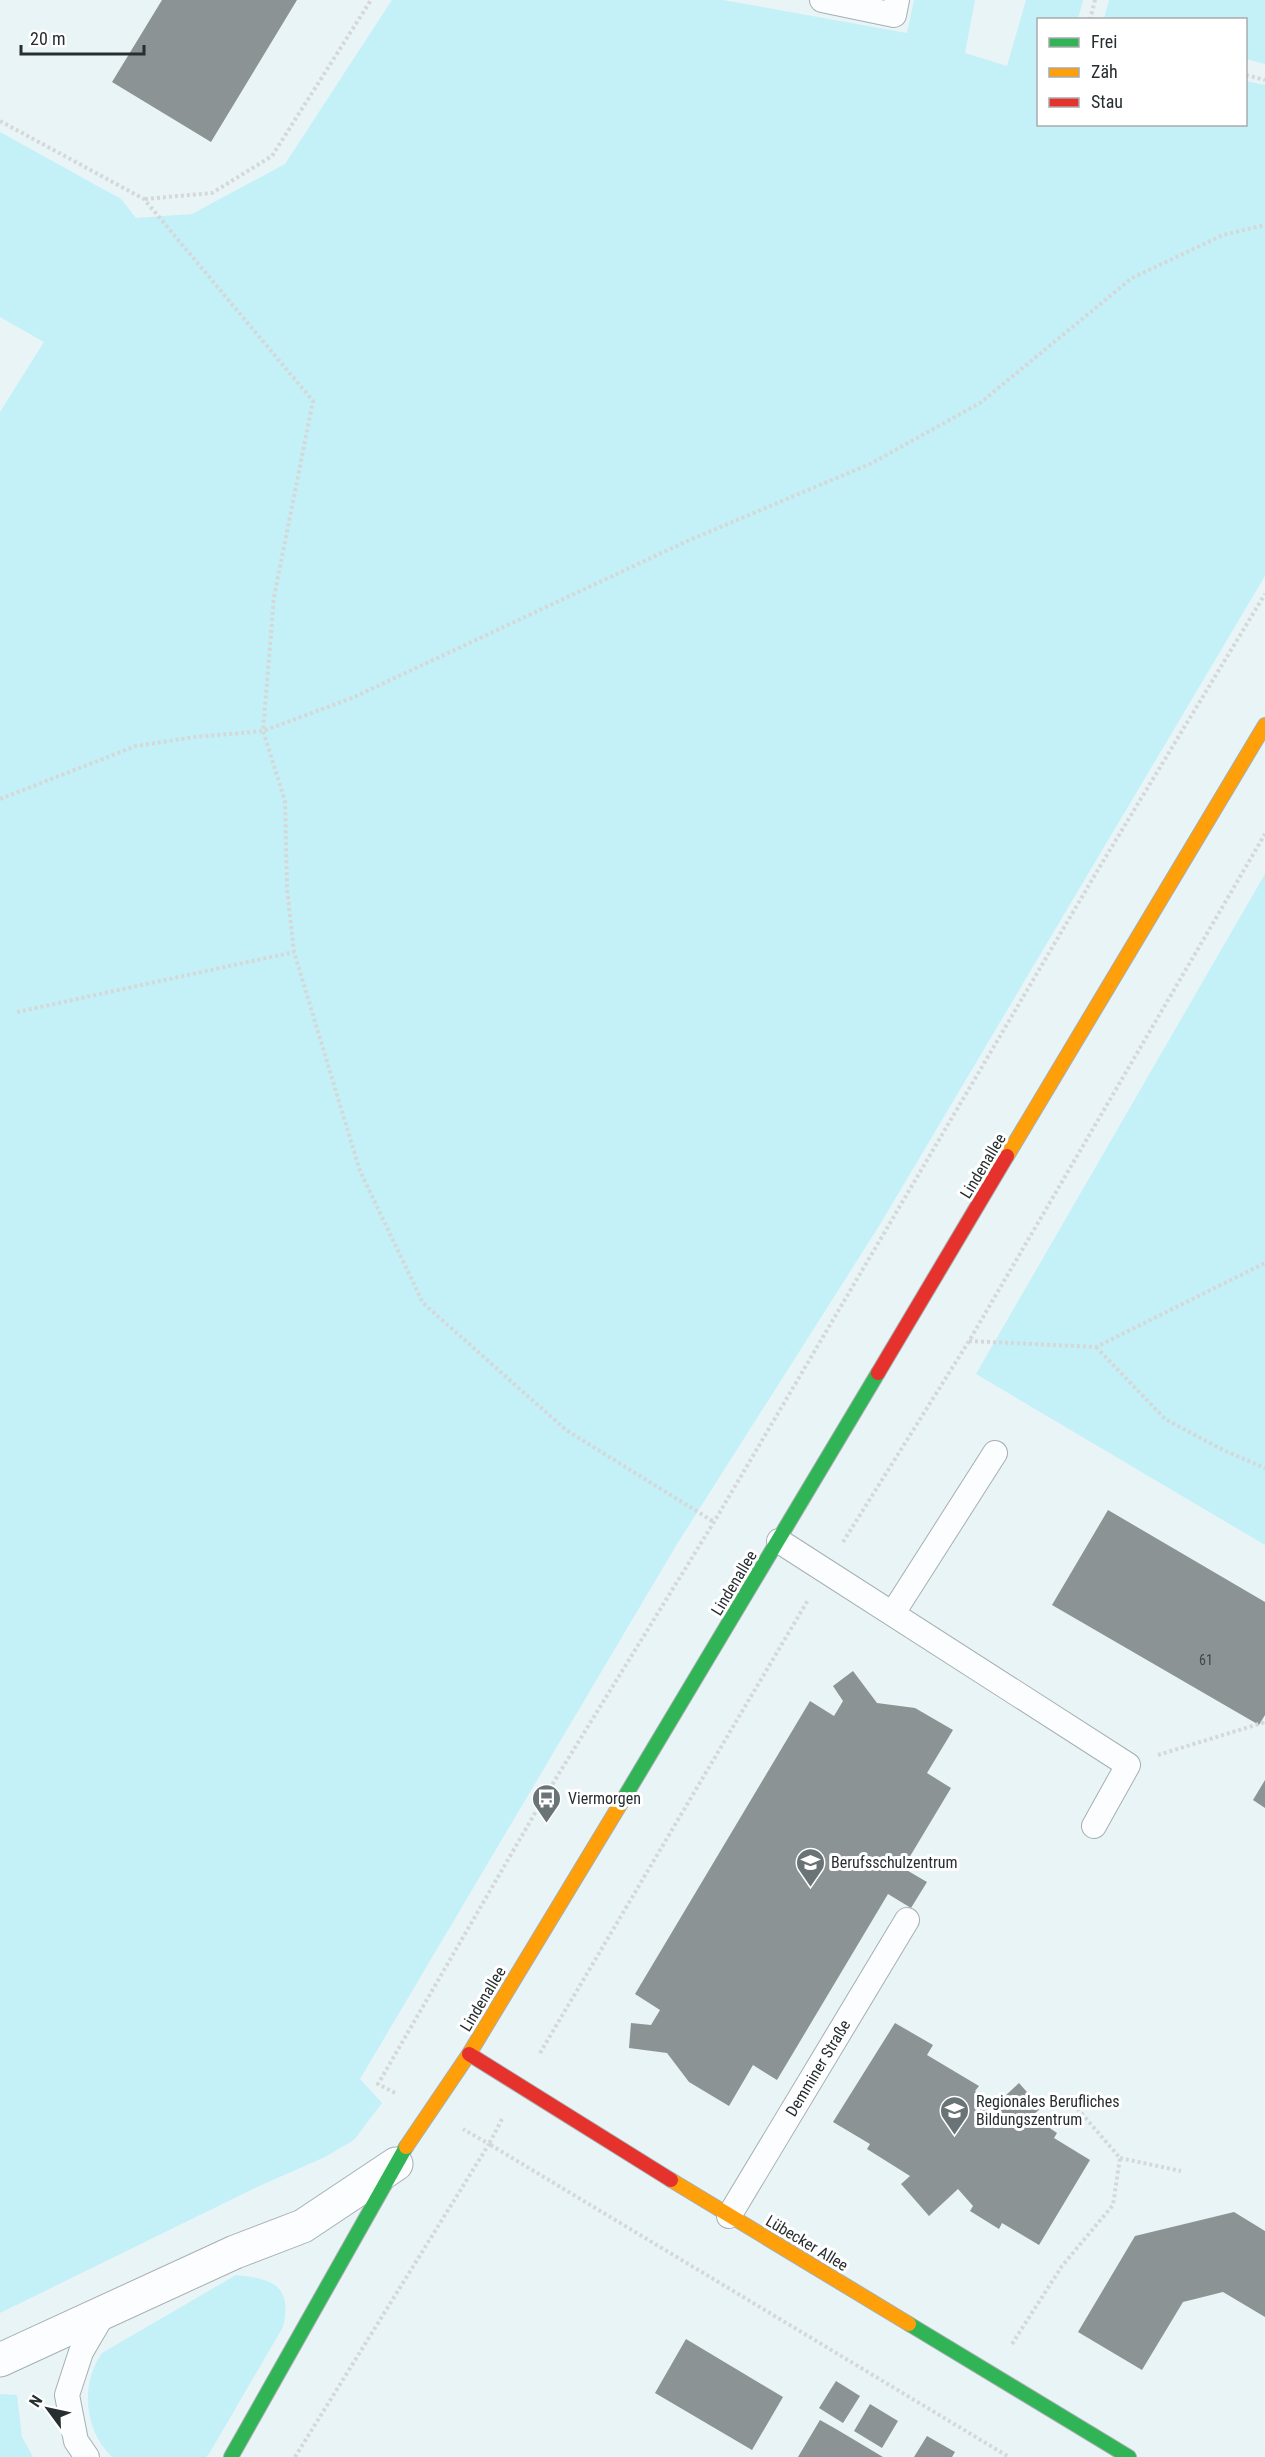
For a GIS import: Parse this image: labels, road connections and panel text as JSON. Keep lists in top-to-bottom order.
{
  "streets": {
    "street": ["Lindenallee", "Lübecker Allee"],
    "lane": ["Demminer Straße"]
  },
  "crossings": [
    ["Lindenallee", "Lübecker Allee"],
    ["Demminer Straße", "Lübecker Allee"]
  ],
  "places": {
    "bus stop": ["Viermorgen"],
    "school or university": ["Berufsschulzentrum", "Regionales Berufliches Bildungszentrum"]
  },
  "house_numbers": ["61"],
  "legend": ["Frei", "Zäh", "Stau"],
  "scale_bar": "20 m",
  "north": "top left"
}
